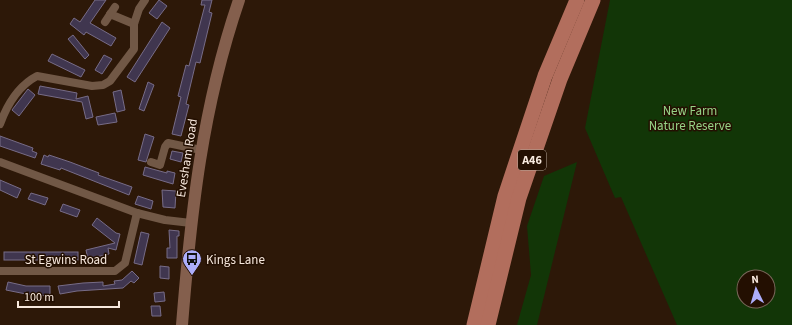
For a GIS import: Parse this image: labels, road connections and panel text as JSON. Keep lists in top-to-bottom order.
{
  "streets": {
    "highway": ["A46"],
    "main road": ["Evesham Road"],
    "street": ["St Egwins Road"]
  },
  "parks": ["New Farm Nature Reserve"],
  "places": {
    "bus stop": ["Kings Lane"]
  },
  "scale_bar": "100 m",
  "north": "top"
}
